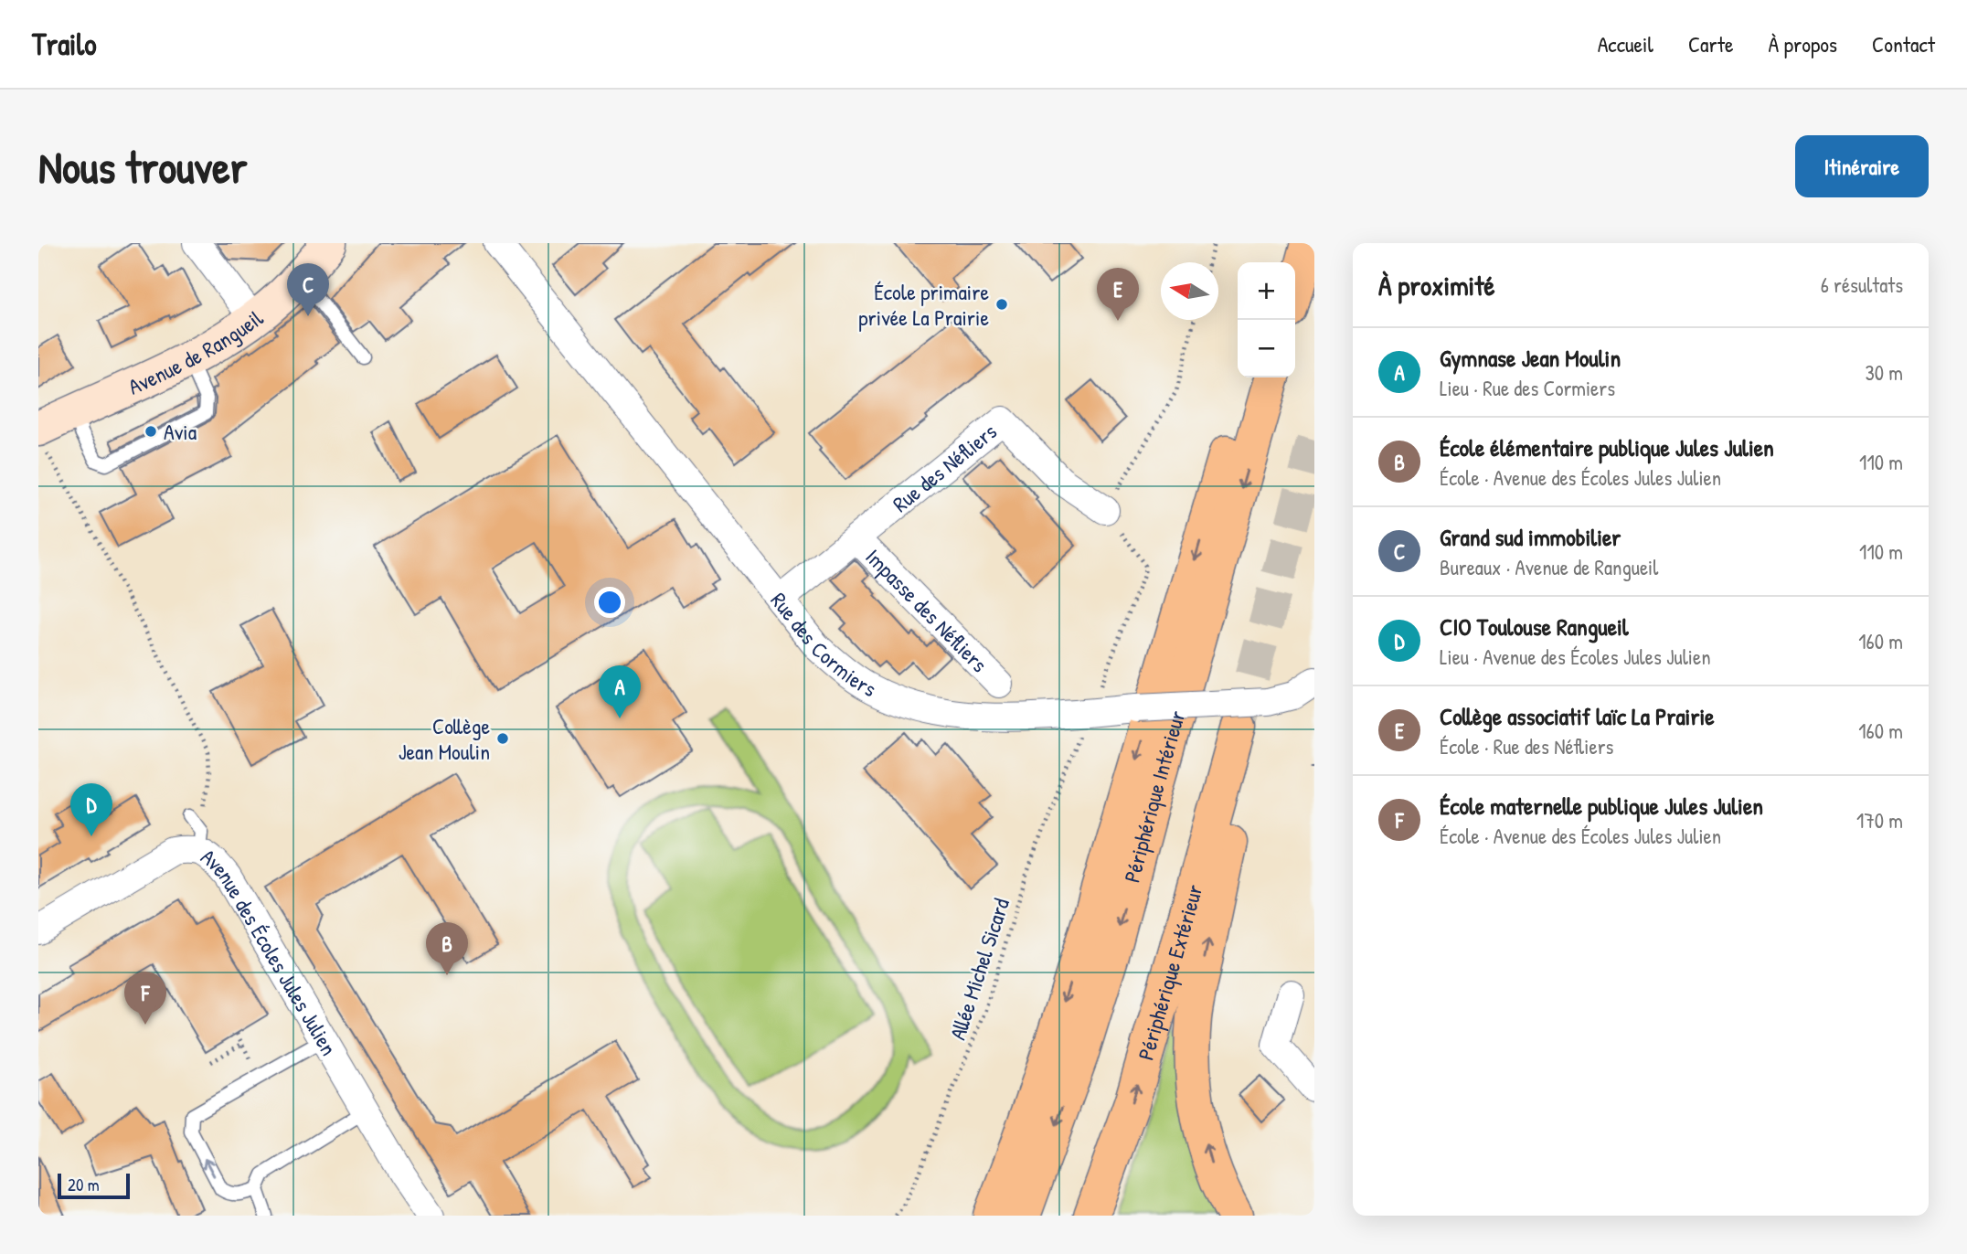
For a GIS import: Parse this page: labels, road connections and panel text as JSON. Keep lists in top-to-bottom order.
{
  "streets": {
    "highway": ["Périphérique Intérieur", "Périphérique Extérieur"],
    "street": [
      "Avenue de Rangueil",
      "Rue des Néfliers",
      "Impasse des Néfliers",
      "Rue des Cormiers",
      "Avenue des Écoles Jules Julien"
    ],
    "path": ["Allée Michel Sicard"]
  },
  "crossings": [
    ["Rue des Néfliers", "Impasse des Néfliers"],
    ["Rue des Néfliers", "Rue des Cormiers"]
  ],
  "places": ["École primaire privée La Prairie", "Avia", "Collège Jean Moulin"],
  "scale_bar": "20 m",
  "north": "left",
  "page": {
    "header": "Trailo",
    "nav": [
      "Accueil",
      "Carte",
      "À propos",
      "Contact"
    ],
    "buttons": "Itinéraire",
    "title": "Nous trouver",
    "heading": ["À proximité", "6 résultats"],
    "map_buttons": ["+", "−"],
    "pins": [
      "C",
      "E",
      "A",
      "D",
      "B",
      "F"
    ],
    "list": [
      {
        "mark": "A",
        "name": "Gymnase Jean Moulin",
        "note": "Lieu · Rue des Cormiers",
        "value": "30 m"
      },
      {
        "mark": "B",
        "name": "École élémentaire publique Jules Julien",
        "note": "École · Avenue des Écoles Jules Julien",
        "value": "110 m"
      },
      {
        "mark": "C",
        "name": "Grand sud immobilier",
        "note": "Bureaux · Avenue de Rangueil",
        "value": "110 m"
      },
      {
        "mark": "D",
        "name": "CIO Toulouse Rangueil",
        "note": "Lieu · Avenue des Écoles Jules Julien",
        "value": "160 m"
      },
      {
        "mark": "E",
        "name": "Collège associatif laïc La Prairie",
        "note": "École · Rue des Néfliers",
        "value": "160 m"
      },
      {
        "mark": "F",
        "name": "École maternelle publique Jules Julien",
        "note": "École · Avenue des Écoles Jules Julien",
        "value": "170 m"
      }
    ],
    "scale": "20 m"
  }
}
